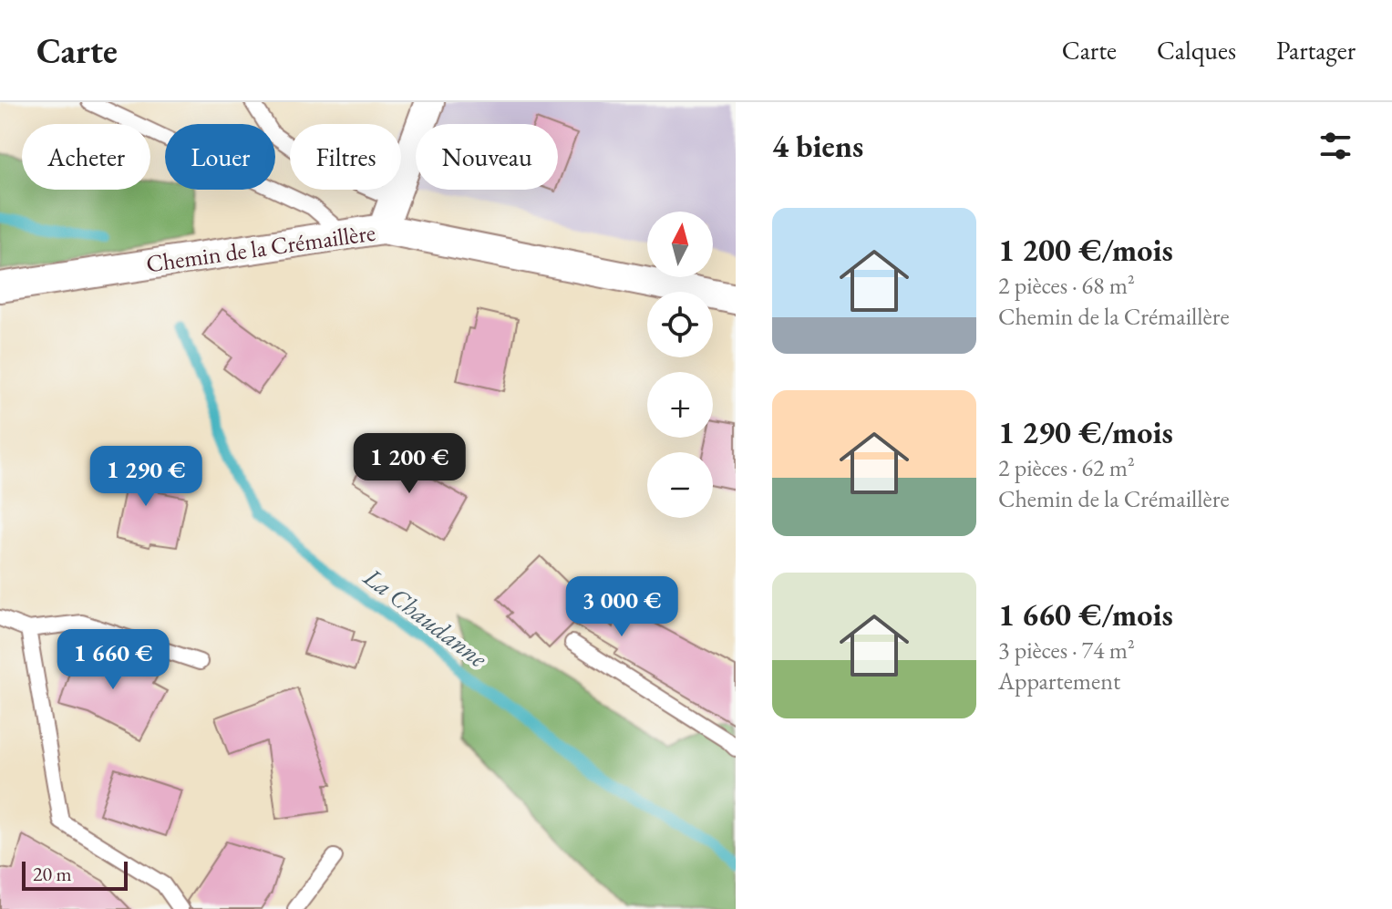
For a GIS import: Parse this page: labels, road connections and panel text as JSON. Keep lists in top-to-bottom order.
{
  "streets": {
    "street": ["Chemin de la Crémaillère"]
  },
  "water": ["La Chaudanne"],
  "scale_bar": "20 m",
  "north": "top",
  "page": {
    "header": "Carte",
    "nav": ["Carte", "Calques", "Partager"],
    "heading": "4 biens",
    "chip": [
      "Acheter",
      "Louer",
      "Filtres",
      "Nouveau"
    ],
    "list": [
      {
        "name": "1 200 €/mois",
        "note": "2 pièces · 68 m² · Chemin de la Crémaillère"
      },
      {
        "name": "1 290 €/mois",
        "note": "2 pièces · 62 m² · Chemin de la Crémaillère"
      },
      {
        "name": "1 660 €/mois",
        "note": "3 pièces · 74 m² · Appartement"
      }
    ],
    "map_buttons": ["+", "−"],
    "price": [
      "1 200 €",
      "1 290 €",
      "3 000 €",
      "1 660 €"
    ],
    "scale": "20 m"
  }
}
